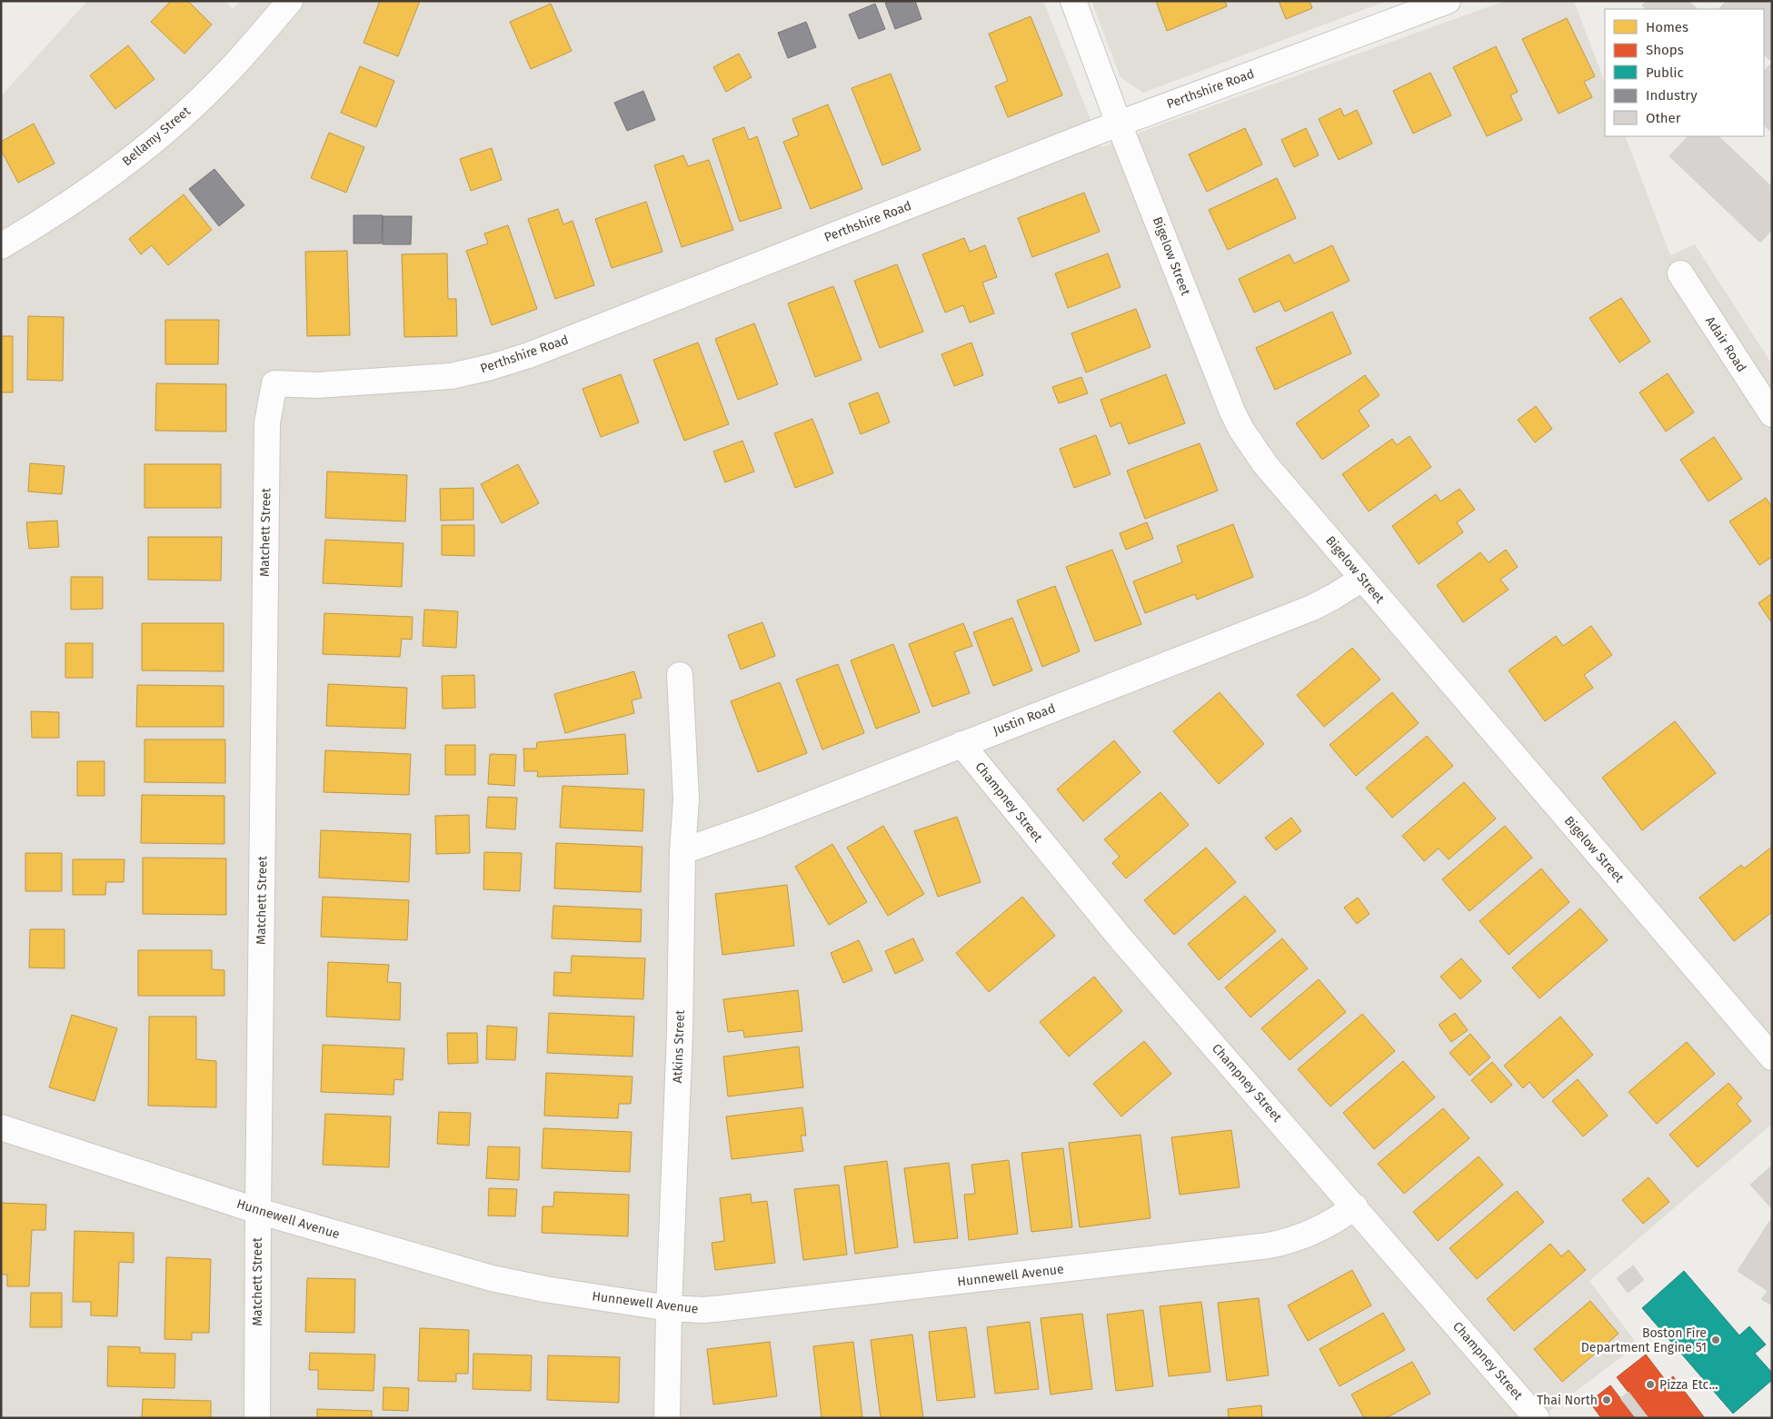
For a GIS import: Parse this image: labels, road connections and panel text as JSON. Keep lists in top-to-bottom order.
{
  "streets": {
    "street": [
      "Perthshire Road",
      "Bellamy Street",
      "Bigelow Street",
      "Adair Road",
      "Matchett Street",
      "Justin Road",
      "Champney Street",
      "Atkins Street",
      "Hunnewell Avenue"
    ]
  },
  "crossings": [
    ["Perthshire Road", "Bigelow Street"],
    ["Perthshire Road", "Matchett Street"],
    ["Bigelow Street", "Justin Road"],
    ["Matchett Street", "Hunnewell Avenue"],
    ["Justin Road", "Champney Street"],
    ["Justin Road", "Atkins Street"],
    ["Champney Street", "Hunnewell Avenue"],
    ["Atkins Street", "Hunnewell Avenue"]
  ],
  "places": ["Boston Fire Department Engine 51", "Pizza Etc...", "Thai North"],
  "legend": [
    "Homes",
    "Shops",
    "Public",
    "Industry",
    "Other"
  ]
}
